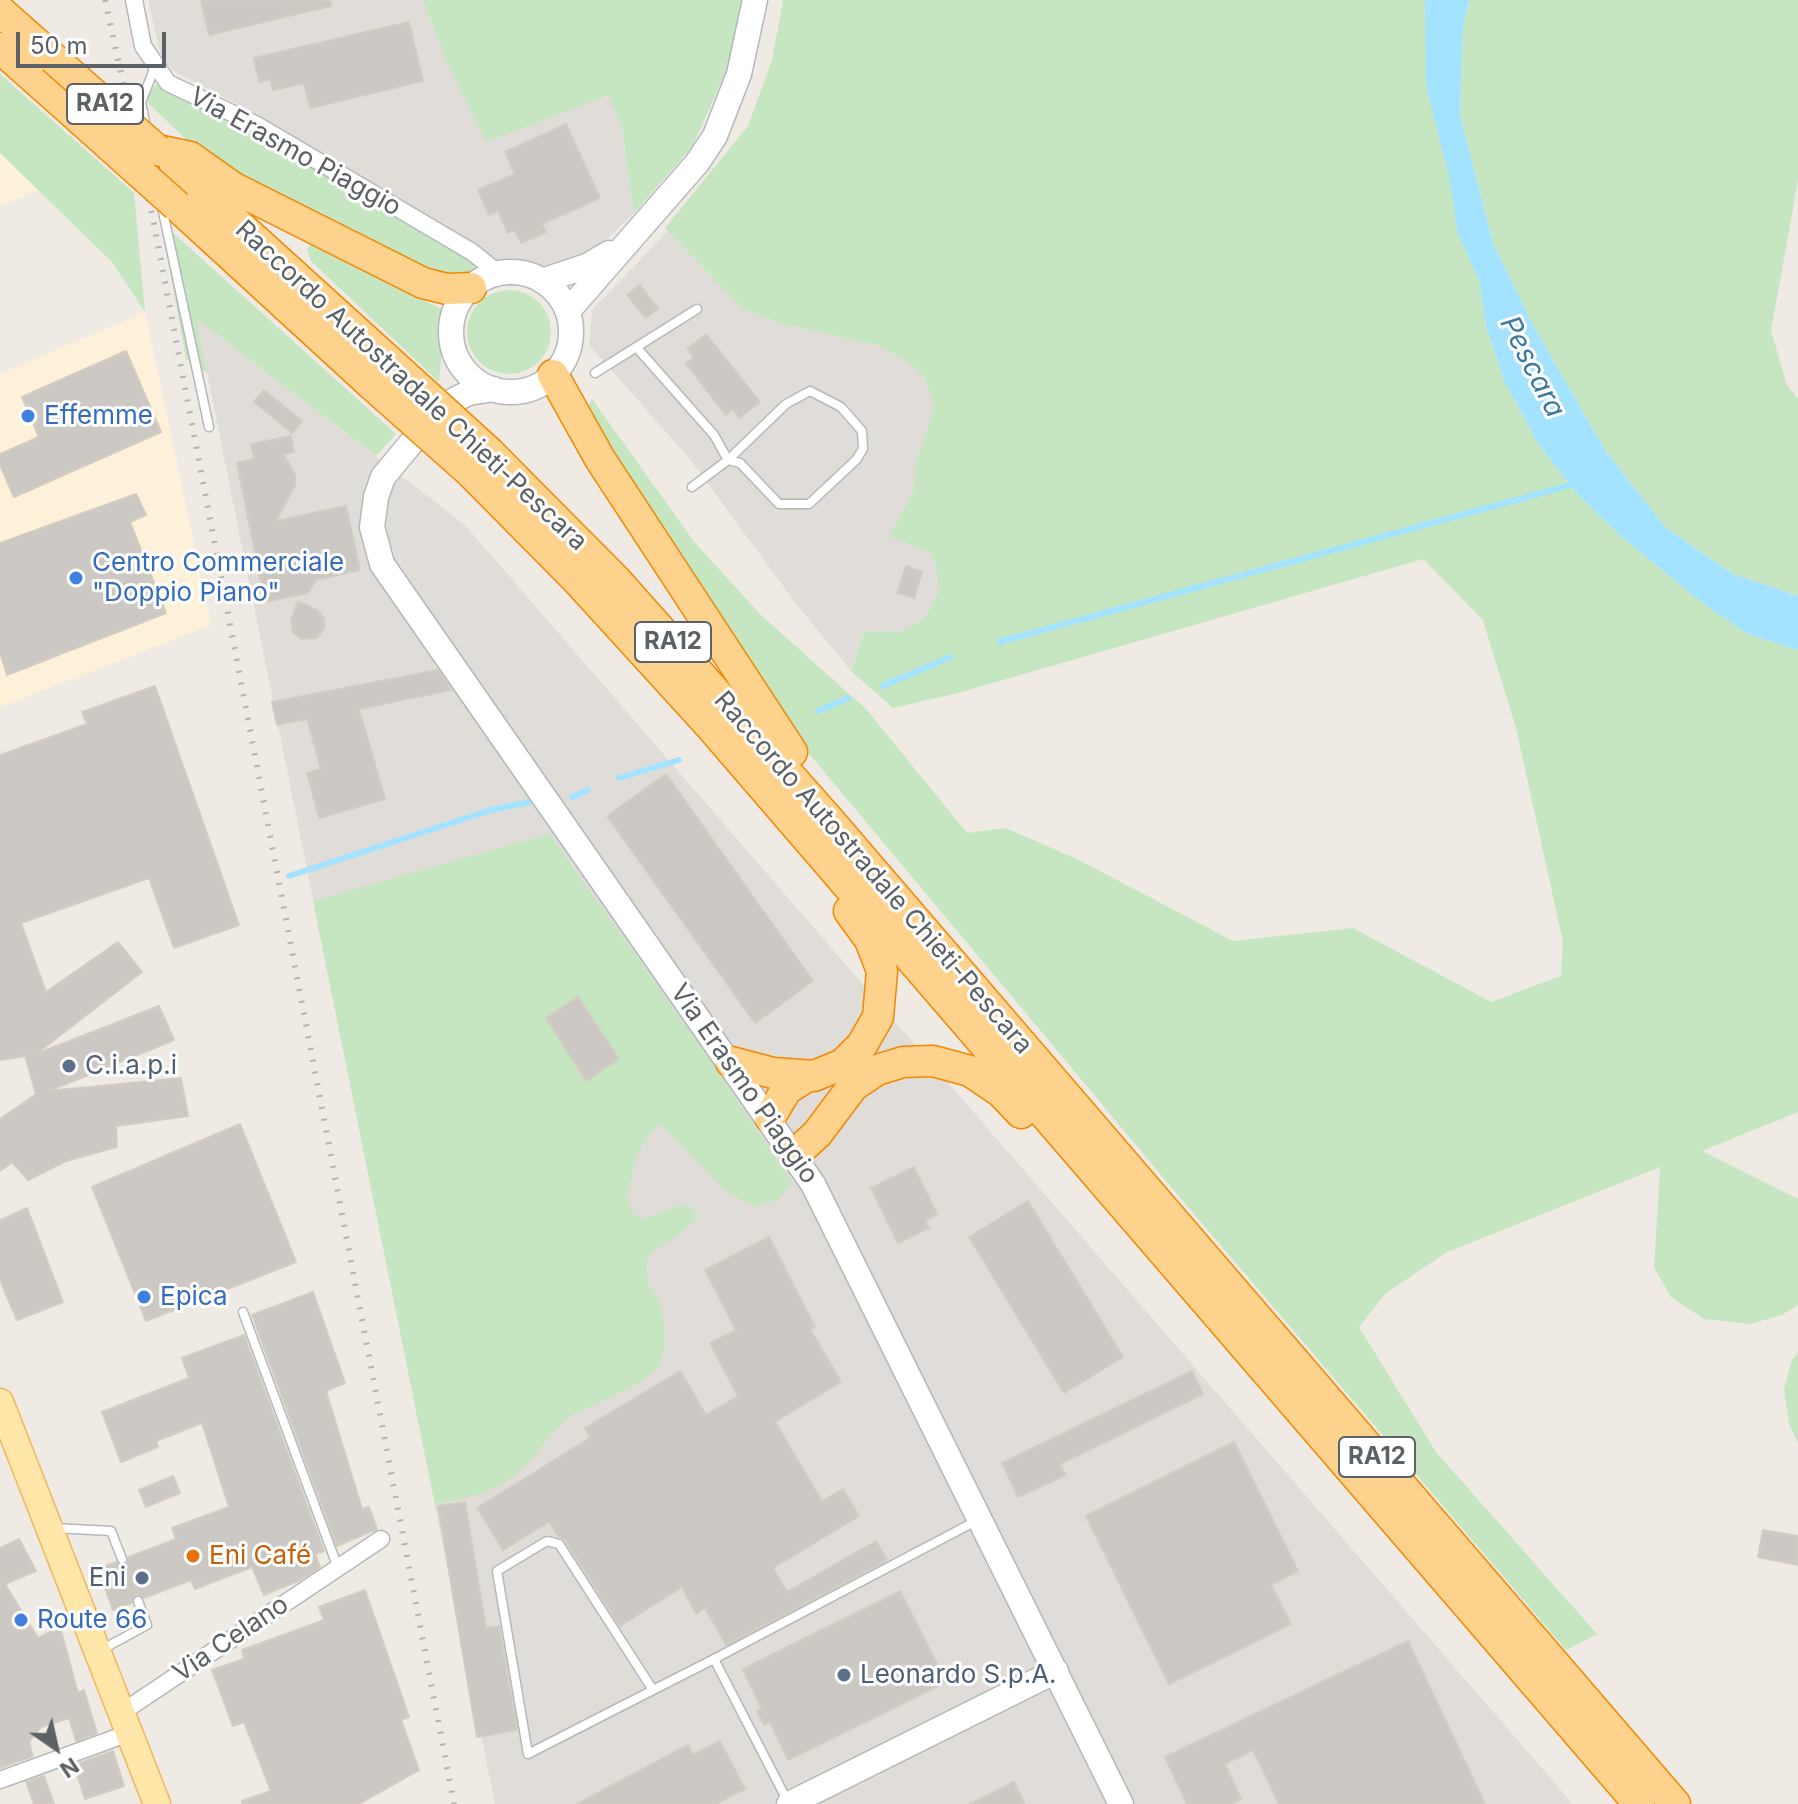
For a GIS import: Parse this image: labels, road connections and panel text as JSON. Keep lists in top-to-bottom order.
{
  "streets": {
    "highway": ["RA12", "Raccordo Autostradale Chieti-Pescara"],
    "street": ["Via Erasmo Piaggio", "Via Celano"]
  },
  "water": ["Pescara"],
  "places": [
    "Effemme",
    "Centro Commerciale \"Doppio Piano\"",
    "C.i.a.p.i",
    "Epica",
    "Eni Café",
    "Eni",
    "Route 66",
    "Leonardo S.p.A."
  ],
  "scale_bar": "50 m",
  "north": "bottom right"
}
